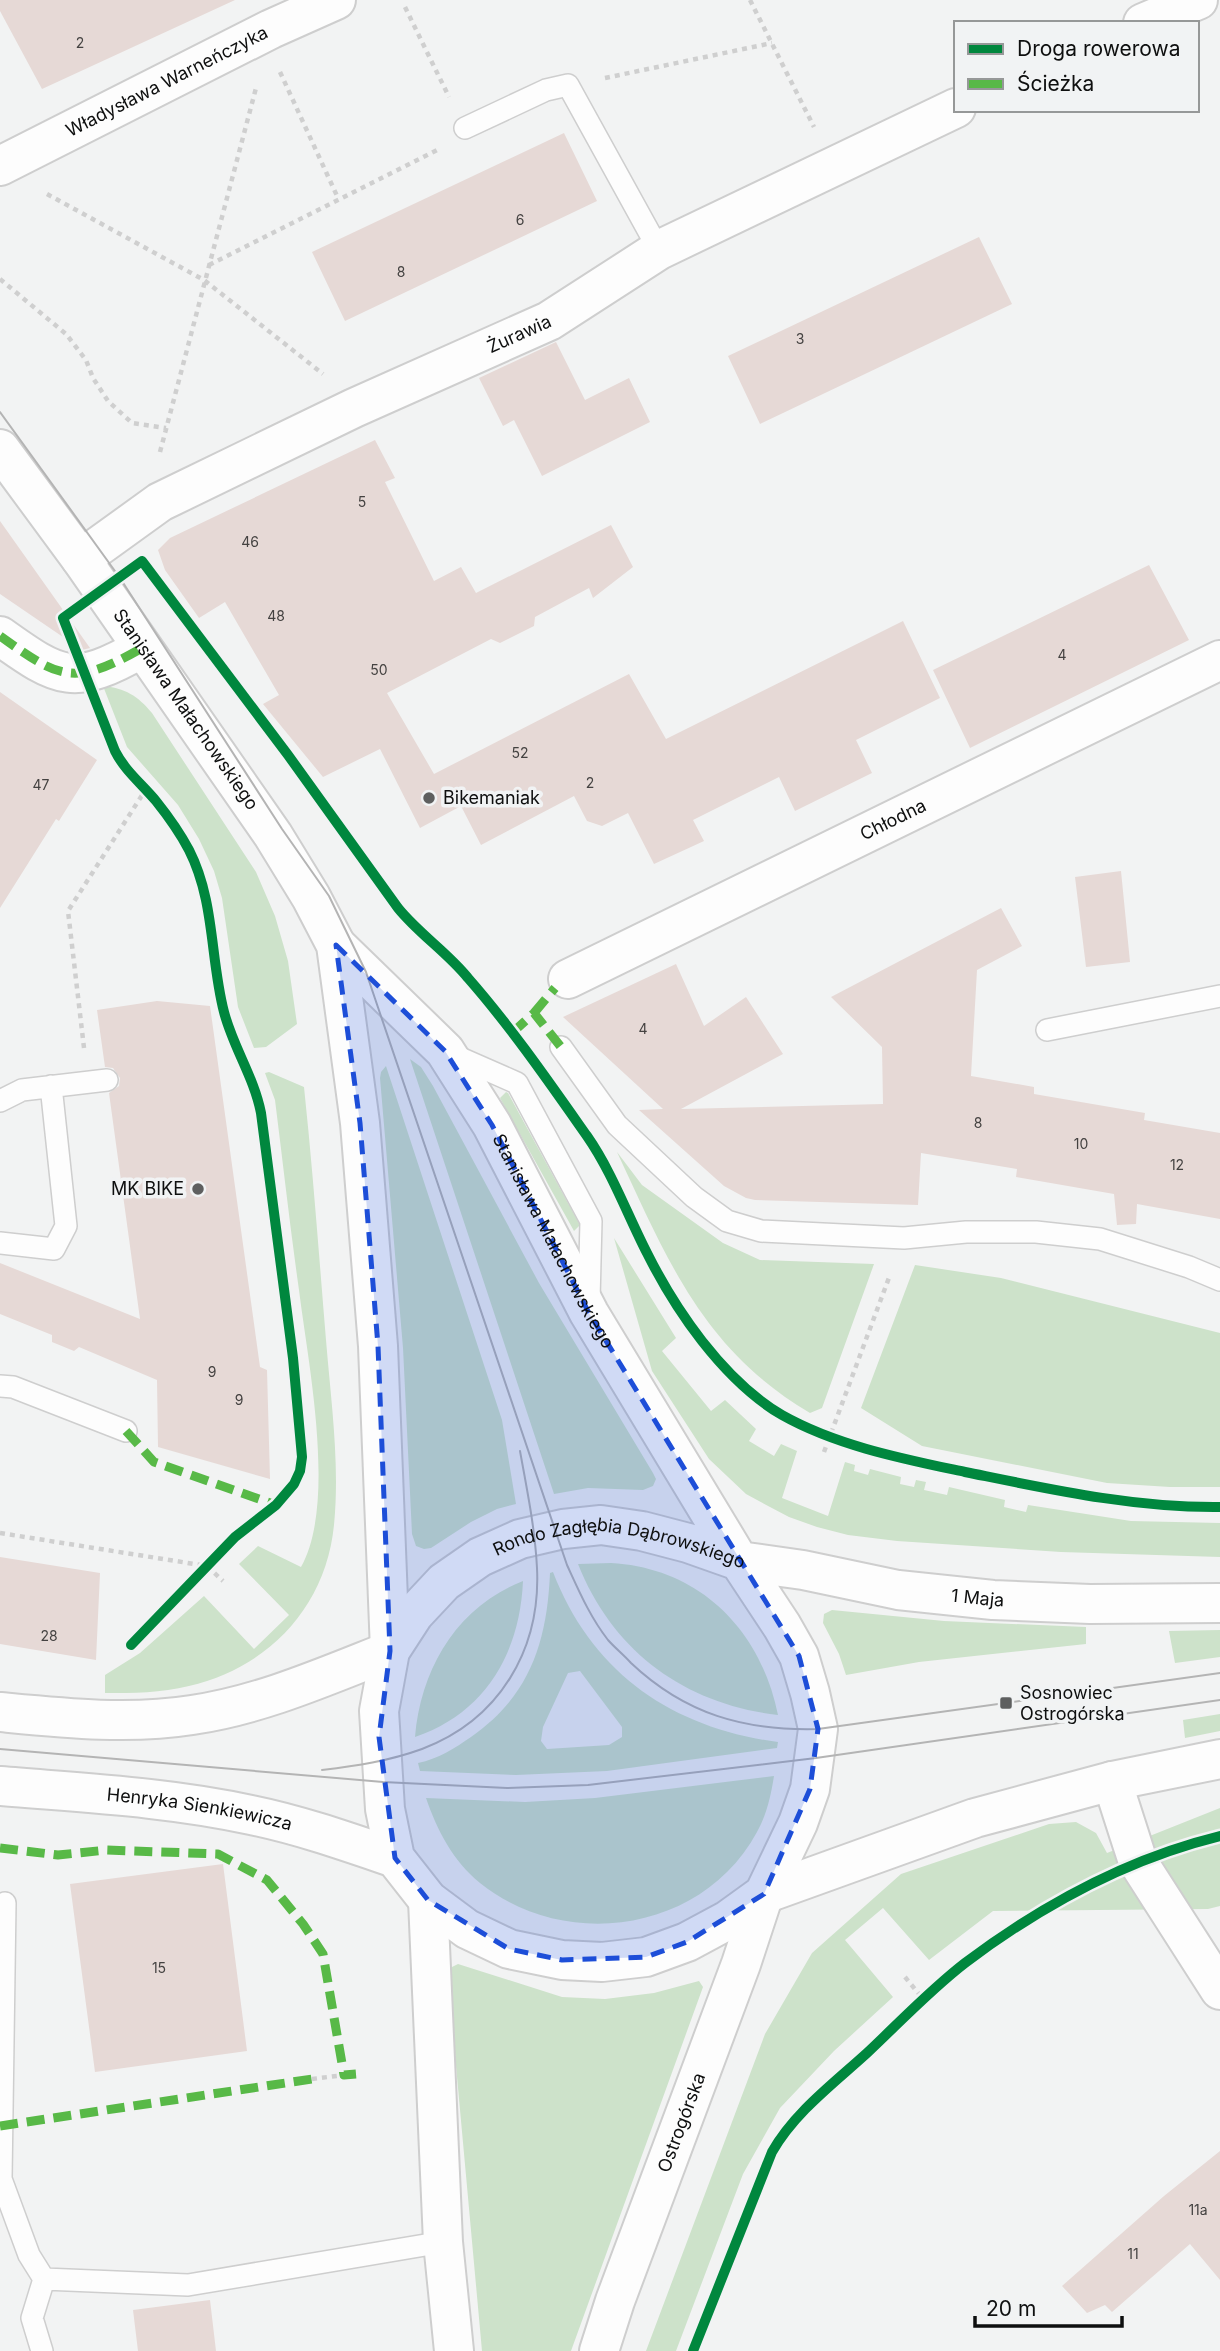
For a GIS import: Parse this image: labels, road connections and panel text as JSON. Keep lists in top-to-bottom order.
{
  "streets": {
    "street": [
      "Władysława Warneńczyka",
      "Żurawia",
      "Stanisława Małachowskiego",
      "Chłodna",
      "Rondo Zagłębia Dąbrowskiego",
      "1 Maja",
      "Henryka Sienkiewicza",
      "Ostrogórska"
    ]
  },
  "crossings": [
    ["Żurawia", "Stanisława Małachowskiego"],
    ["Stanisława Małachowskiego", "Rondo Zagłębia Dąbrowskiego"],
    ["Stanisława Małachowskiego", "1 Maja"],
    ["Rondo Zagłębia Dąbrowskiego", "1 Maja"],
    ["Rondo Zagłębia Dąbrowskiego", "Henryka Sienkiewicza"],
    ["Rondo Zagłębia Dąbrowskiego", "Ostrogórska"]
  ],
  "places": {
    "other": ["Bikemaniak", "MK BIKE"],
    "transit": ["Sosnowiec Ostrogórska"]
  },
  "house_numbers": [
    "2",
    "6",
    "8",
    "3",
    "5",
    "46",
    "48",
    "4",
    "50",
    "52",
    "2",
    "47",
    "4",
    "8",
    "10",
    "12",
    "9",
    "9",
    "28",
    "15",
    "11a",
    "11"
  ],
  "legend": ["Droga rowerowa", "Ścieżka"],
  "scale_bar": "20 m"
}
